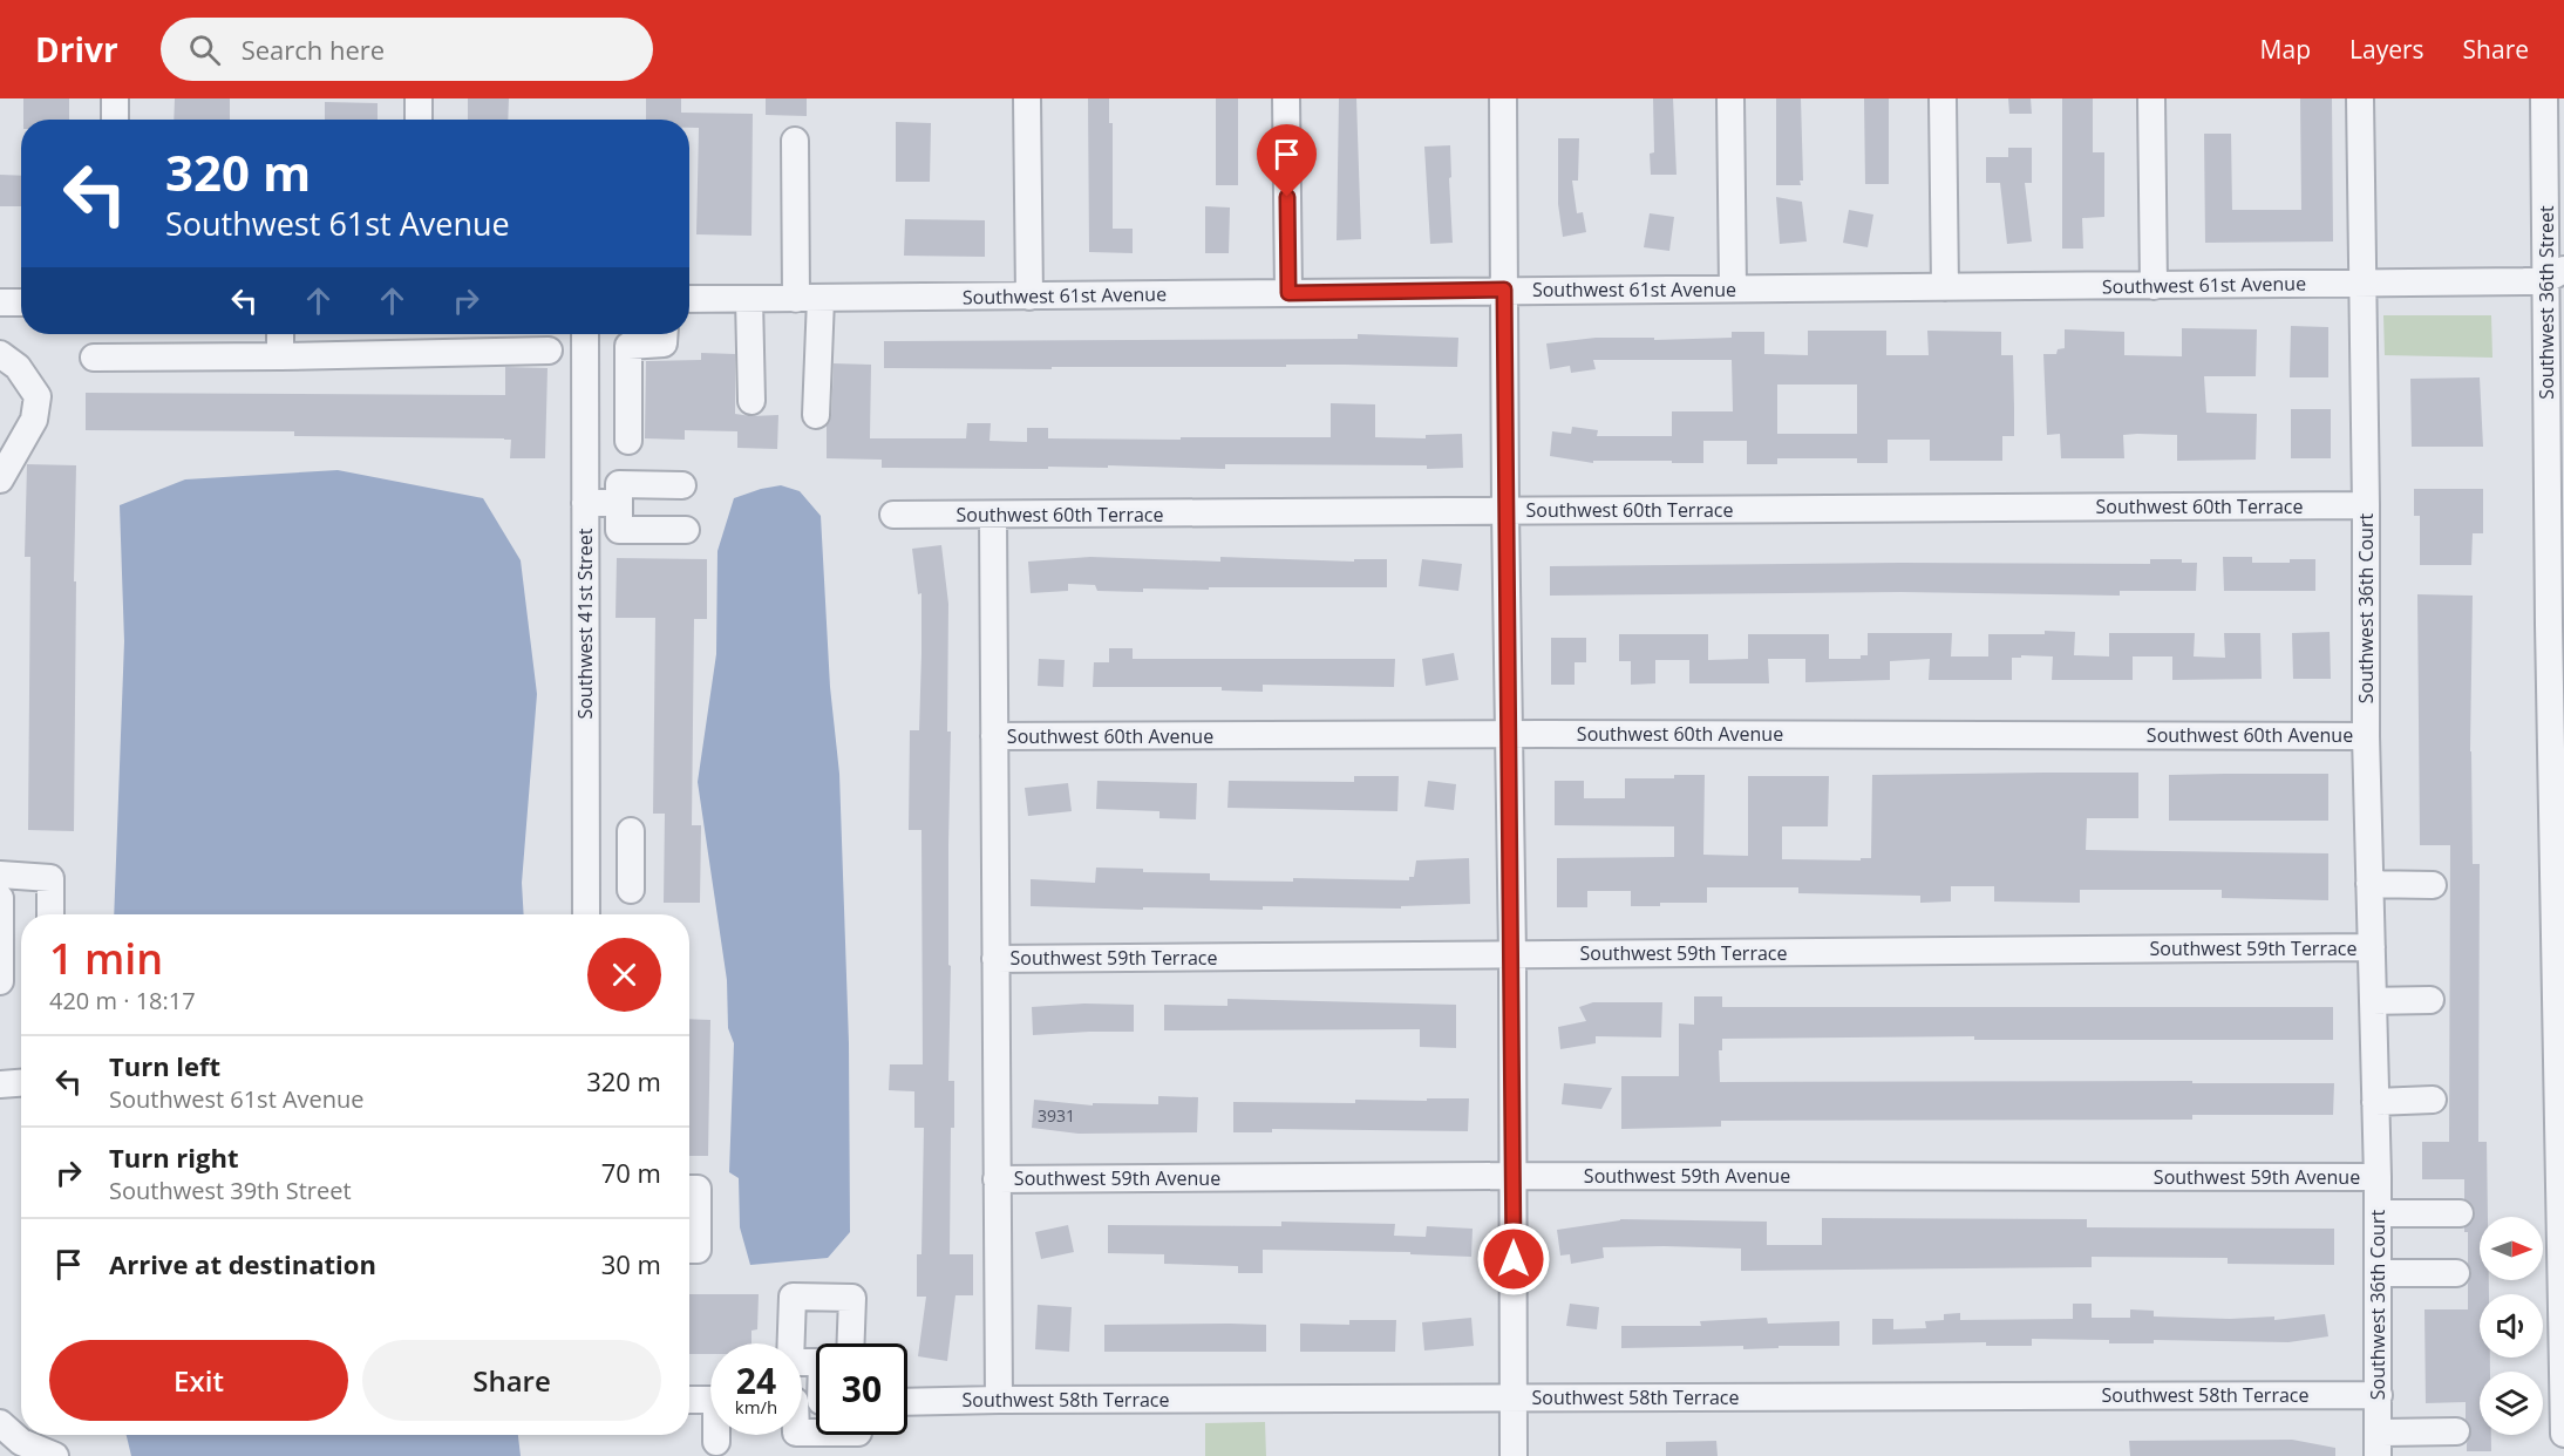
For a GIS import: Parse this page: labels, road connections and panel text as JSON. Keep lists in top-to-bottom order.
{
  "streets": {
    "street": [
      "Southwest 61st Avenue",
      "Southwest 36th Street",
      "Southwest 60th Terrace",
      "Southwest 36th Court",
      "Southwest 41st Street",
      "Southwest 60th Avenue",
      "Southwest 59th Terrace",
      "Southwest 59th Avenue",
      "Southwest 58th Terrace"
    ]
  },
  "crossings": [
    ["Southwest 61st Avenue", "Southwest 36th Street"],
    ["Southwest 61st Avenue", "Southwest 36th Court"],
    ["Southwest 60th Terrace", "Southwest 36th Court"],
    ["Southwest 36th Court", "Southwest 60th Avenue"],
    ["Southwest 36th Court", "Southwest 59th Terrace"],
    ["Southwest 36th Court", "Southwest 59th Avenue"],
    ["Southwest 36th Court", "Southwest 58th Terrace"]
  ],
  "house_numbers": ["3931"],
  "north": "right",
  "page": {
    "header": "Drivr",
    "search": "Search here",
    "nav": ["Map", "Layers", "Share"],
    "turn": ["320 m", "Southwest 61st Avenue"],
    "heading": ["1 min", "420 m · 18:17"],
    "list": [
      {
        "name": "Turn left",
        "note": "Southwest 61st Avenue",
        "value": "320 m"
      },
      {
        "name": "Turn right",
        "note": "Southwest 39th Street",
        "value": "70 m"
      },
      {
        "name": "Arrive at destination",
        "value": "30 m"
      }
    ],
    "buttons": ["Exit", "Share"],
    "speed": "24 km/h",
    "limit": "30"
  }
}
